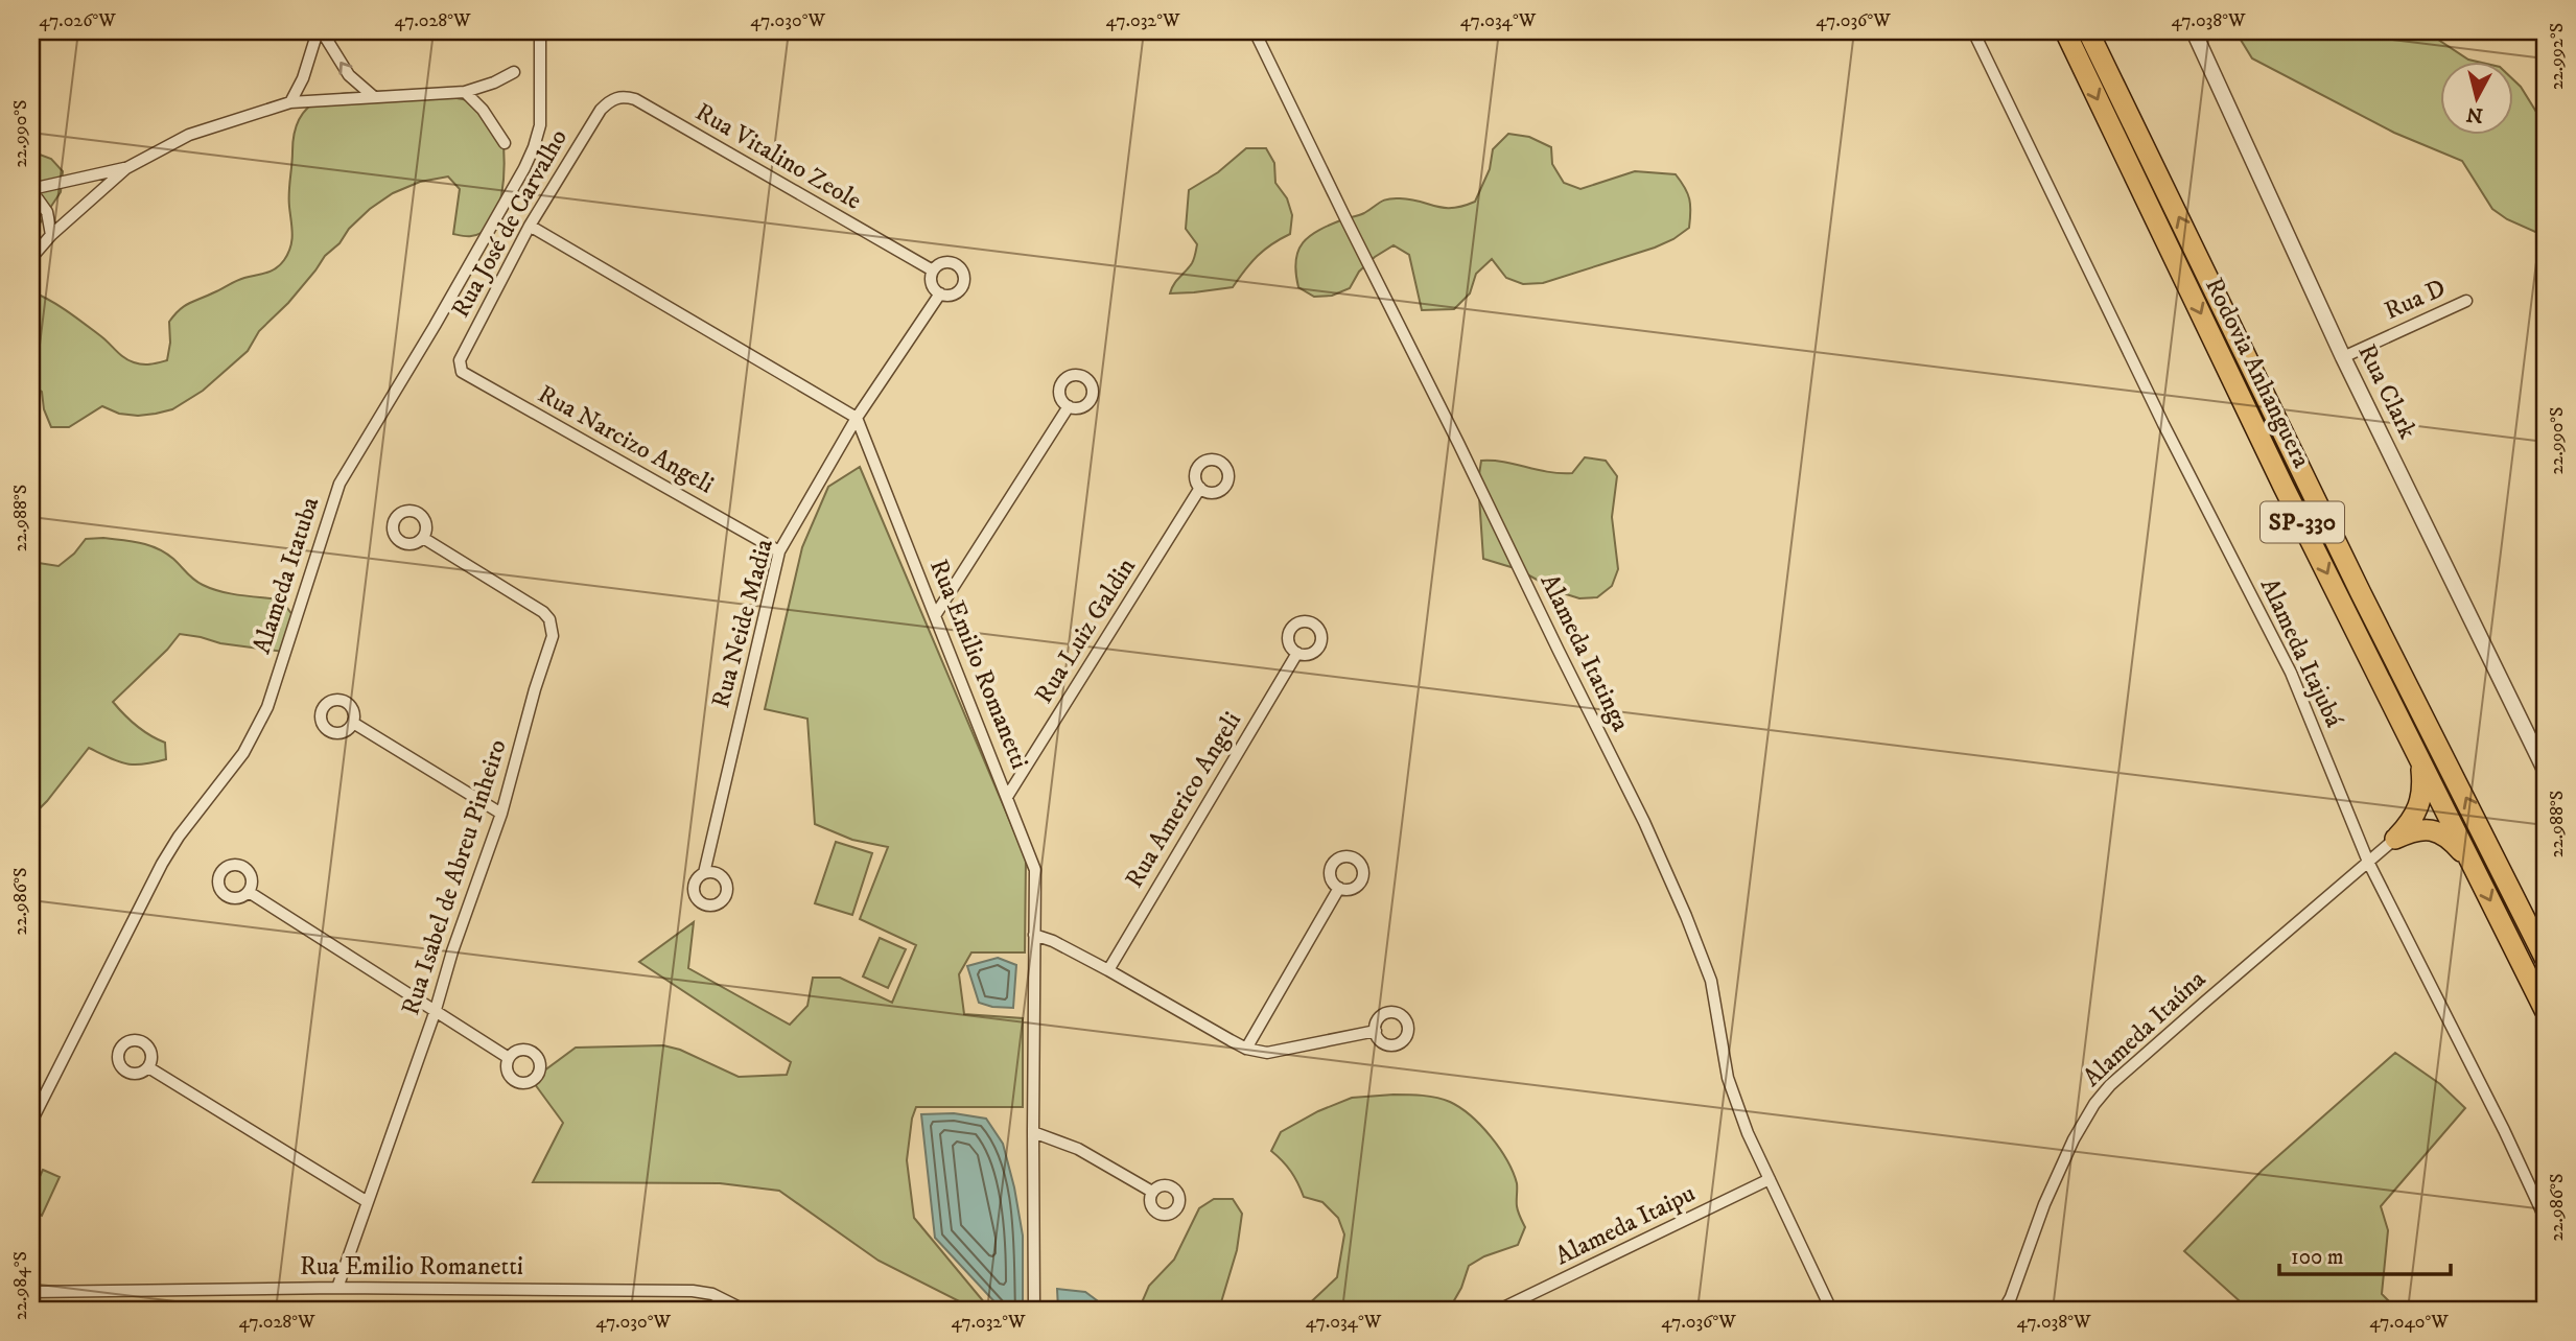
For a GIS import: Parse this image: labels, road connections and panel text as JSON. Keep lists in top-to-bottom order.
{
  "streets": {
    "highway": ["Rodovia Anhanguera", "SP-330"],
    "street": [
      "Rua Vitalino Zeole",
      "Rua José de Carvalho",
      "Rua D",
      "Rua Clark",
      "Rua Narcizo Angeli",
      "Alameda Itatuba",
      "Rua Neide Madia",
      "Rua Luiz Galdin",
      "Alameda Itatinga",
      "Alameda Itajubá",
      "Rua Emilio Romanetti",
      "Rua Americo Angeli",
      "Rua Isabel de Abreu Pinheiro",
      "Alameda Itaúna",
      "Alameda Itaipu"
    ]
  },
  "crossings": [
    ["Rua Vitalino Zeole", "Rua José de Carvalho"],
    ["Rua Vitalino Zeole", "Rua Neide Madia"],
    ["Rua José de Carvalho", "Rua Narcizo Angeli"],
    ["Rua D", "Rua Clark"],
    ["Rua Narcizo Angeli", "Rua Neide Madia"],
    ["Rua Neide Madia", "Rua Emilio Romanetti"],
    ["Rua Luiz Galdin", "Rua Emilio Romanetti"],
    ["Alameda Itatinga", "Alameda Itaipu"],
    ["Alameda Itajubá", "Alameda Itaúna"],
    ["Rua Emilio Romanetti", "Rua Isabel de Abreu Pinheiro"]
  ],
  "scale_bar": "100 m",
  "north": "bottom",
  "coordinates": [
    "47.026°W",
    "47.028°W",
    "47.030°W",
    "47.032°W",
    "47.034°W",
    "47.036°W",
    "47.038°W",
    "22.992°S",
    "22.990°S",
    "22.988°S",
    "22.986°S",
    "22.984°S",
    "47.040°W"
  ]
}
